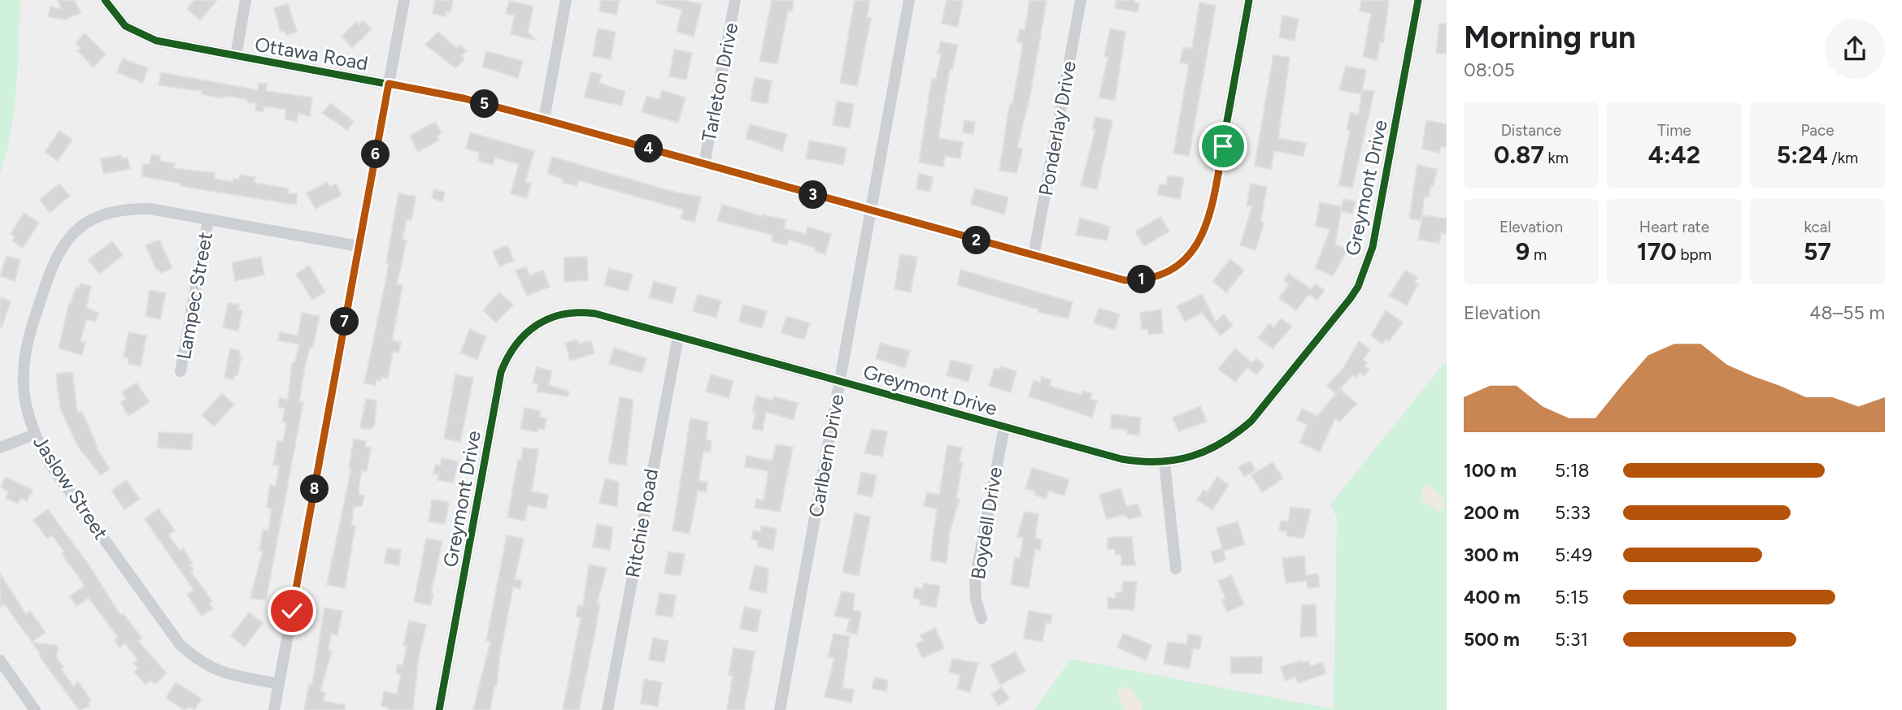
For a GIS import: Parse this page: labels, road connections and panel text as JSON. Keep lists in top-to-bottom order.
{
  "streets": {
    "street": [
      "Ottawa Road",
      "Tarleton Drive",
      "Ponderlay Drive",
      "Greymont Drive",
      "Lampec Street",
      "Carlbern Drive",
      "Jaslow Street",
      "Ritchie Road",
      "Boydell Drive"
    ]
  },
  "crossings": [
    ["Ottawa Road", "Tarleton Drive"],
    ["Ottawa Road", "Ponderlay Drive"],
    ["Ottawa Road", "Carlbern Drive"],
    ["Greymont Drive", "Carlbern Drive"],
    ["Greymont Drive", "Ritchie Road"],
    ["Greymont Drive", "Boydell Drive"],
    ["Lampec Street", "Jaslow Street"]
  ],
  "page": {
    "heading": ["Morning run", "08:05"],
    "pins": [
      "5",
      "4",
      "6",
      "3",
      "2",
      "1",
      "7",
      "8"
    ],
    "stats": [
      ["Distance", "0.87 km"],
      ["Time", "4:42"],
      ["Pace", "5:24 /km"],
      ["Elevation", "9 m"],
      ["Heart rate", "170 bpm"],
      ["kcal", "57"]
    ],
    "chart": ["Elevation", "48–55 m"],
    "list": [
      {
        "name": "100 m",
        "note": "5:18"
      },
      {
        "name": "200 m",
        "note": "5:33"
      },
      {
        "name": "300 m",
        "note": "5:49"
      },
      {
        "name": "400 m",
        "note": "5:15"
      },
      {
        "name": "500 m",
        "note": "5:31"
      }
    ]
  }
}
